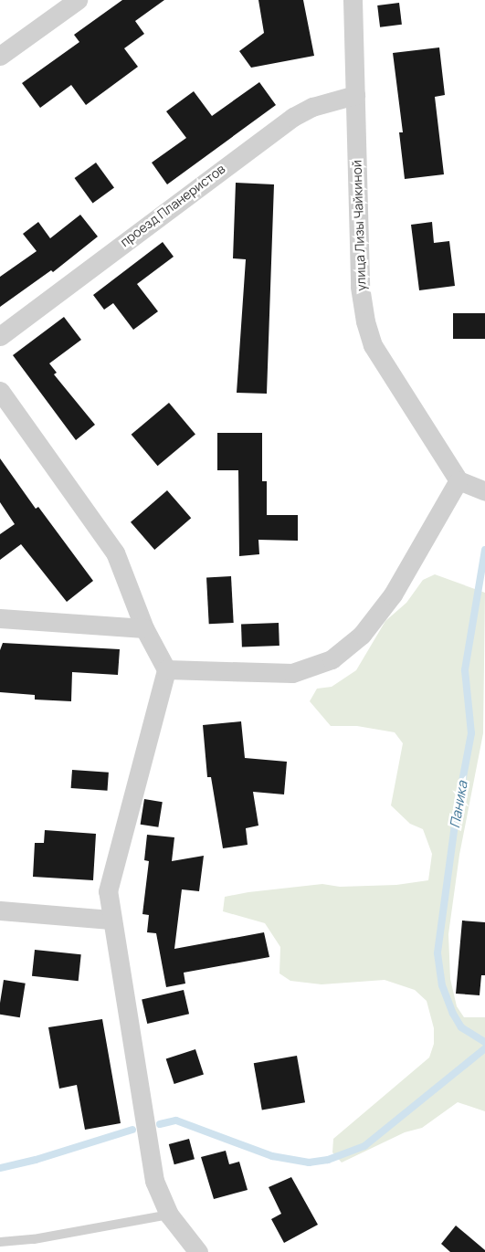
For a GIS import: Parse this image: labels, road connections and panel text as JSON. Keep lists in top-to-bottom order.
{
  "streets": {
    "street": ["проезд Планеристов", "улица Лизы Чайкиной"]
  },
  "crossings": [
    ["проезд Планеристов", "улица Лизы Чайкиной"]
  ],
  "water": ["Паника"]
}
